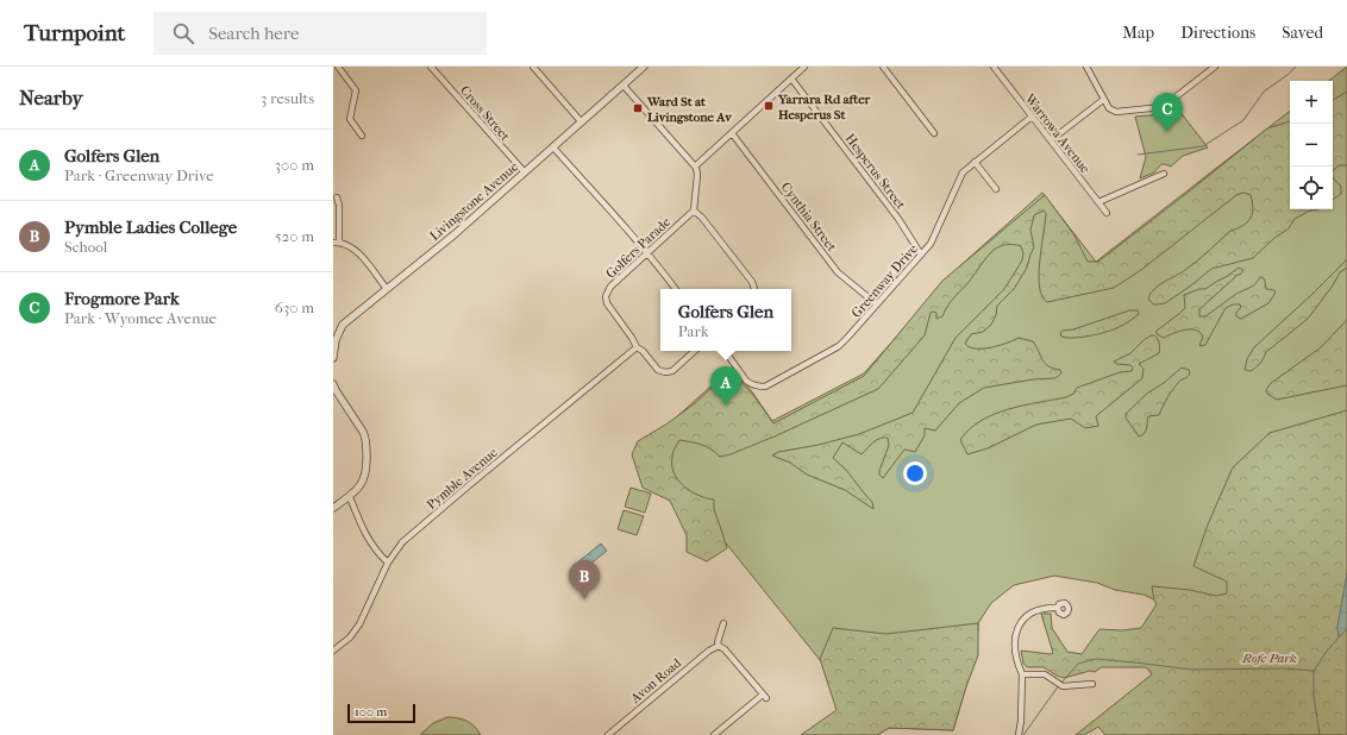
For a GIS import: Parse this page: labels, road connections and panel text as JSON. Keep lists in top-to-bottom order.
{
  "streets": {
    "street": [
      "Cross Street",
      "Warrowa Avenue",
      "Hesperus Street",
      "Livingstone Avenue",
      "Cynthia Street",
      "Golfers Parade",
      "Greenway Drive",
      "Pymble Avenue",
      "Avon Road"
    ]
  },
  "crossings": [
    ["Cross Street", "Livingstone Avenue"],
    ["Warrowa Avenue", "Greenway Drive"],
    ["Hesperus Street", "Greenway Drive"],
    ["Cynthia Street", "Greenway Drive"],
    ["Golfers Parade", "Pymble Avenue"]
  ],
  "parks": ["Rofe Park"],
  "places": {
    "transit": ["Yarrara Rd after Hesperus St", "Ward St at Livingstone Av"]
  },
  "scale_bar": "100 m",
  "page": {
    "header": "Turnpoint",
    "search": "Search here",
    "nav": ["Map", "Directions", "Saved"],
    "heading": ["Nearby", "3 results"],
    "map_buttons": ["+", "−"],
    "pins": ["C", "A", "B"],
    "list": [
      {
        "mark": "A",
        "name": "Golfers Glen",
        "note": "Park · Greenway Drive",
        "value": "300 m"
      },
      {
        "mark": "B",
        "name": "Pymble Ladies College",
        "note": "School",
        "value": "520 m"
      },
      {
        "mark": "C",
        "name": "Frogmore Park",
        "note": "Park · Wyomee Avenue",
        "value": "630 m"
      }
    ],
    "popup": ["Golfers Glen", "Park"],
    "scale": "100 m"
  }
}
